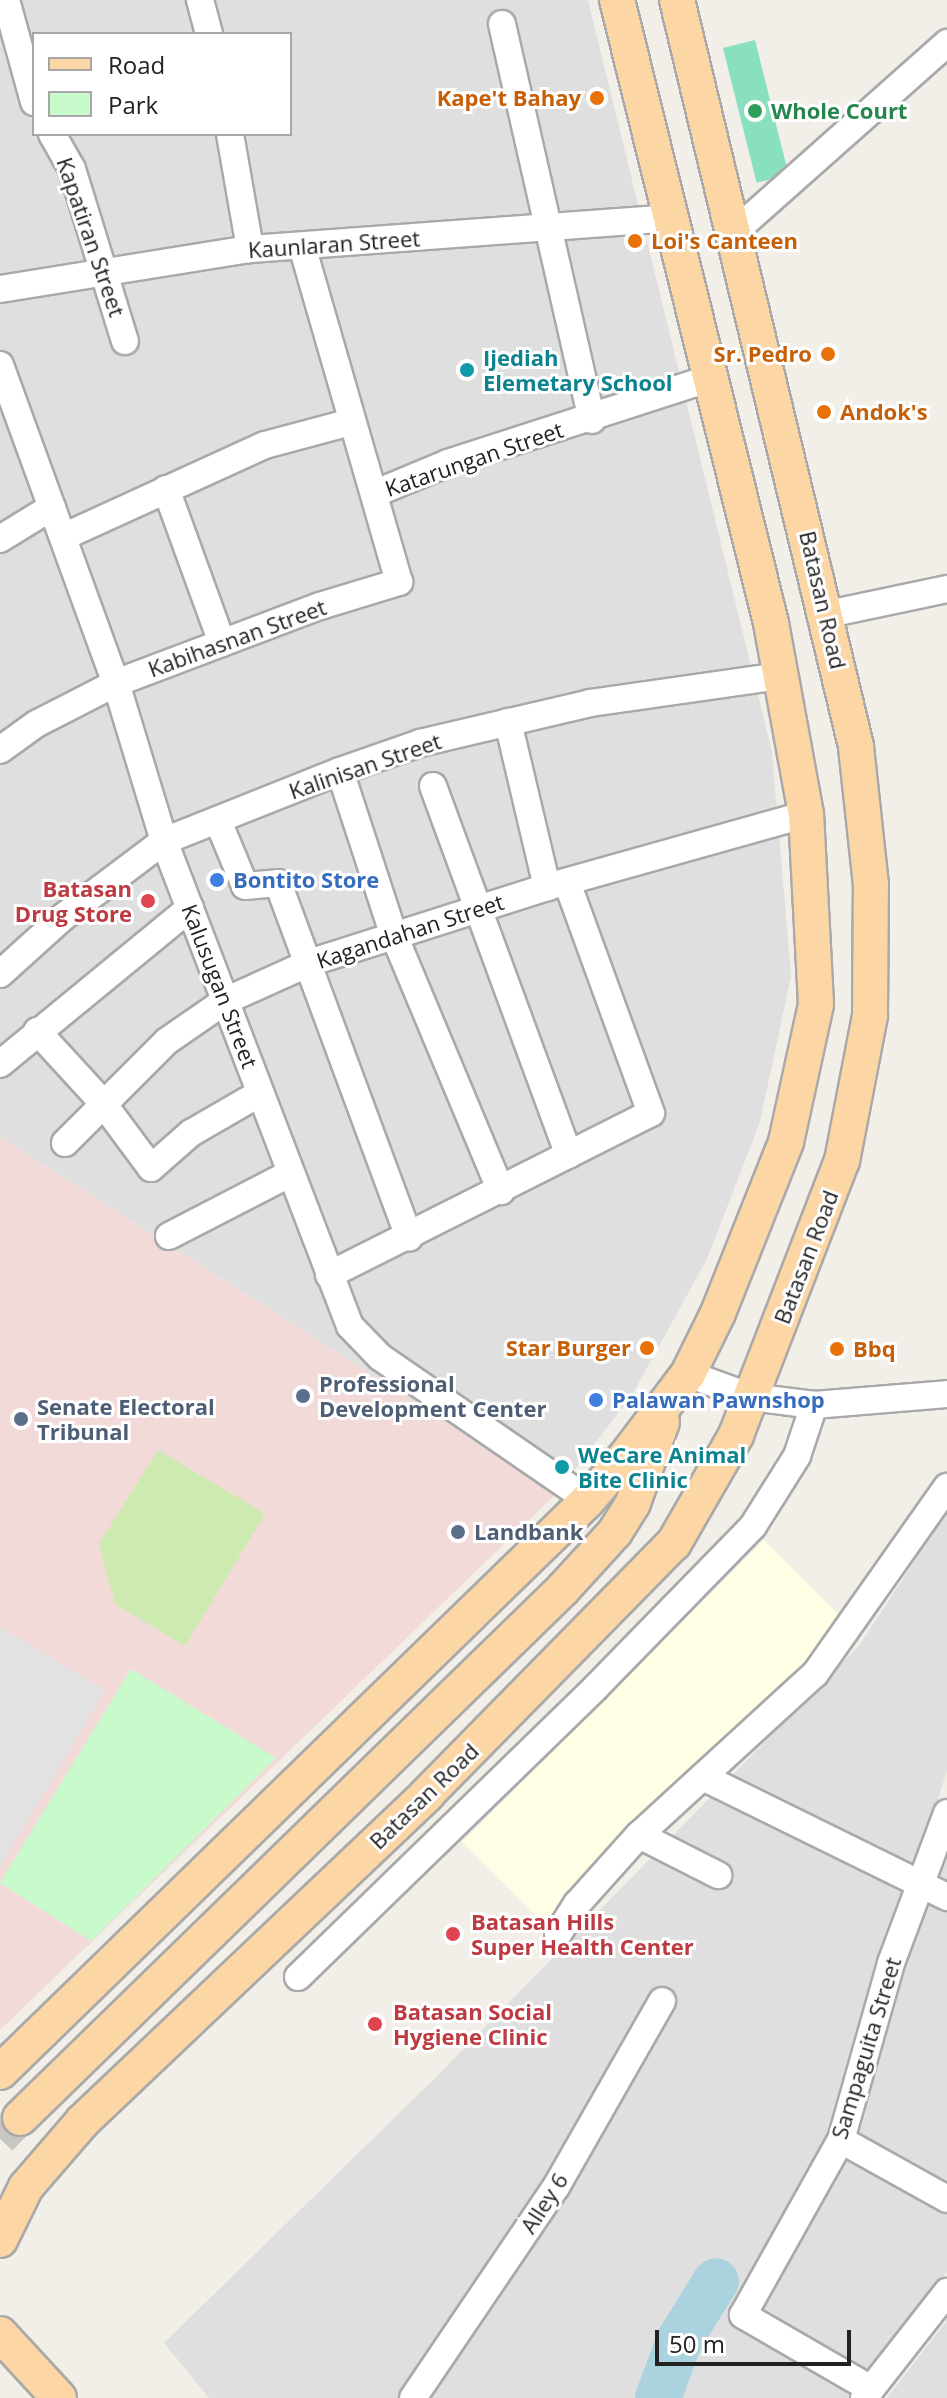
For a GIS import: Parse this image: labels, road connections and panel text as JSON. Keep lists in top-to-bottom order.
{
  "streets": {
    "main road": ["Batasan Road"],
    "street": [
      "Kapatiran Street",
      "Kaunlaran Street",
      "Katarungan Street",
      "Kabihasnan Street",
      "Kalinisan Street",
      "Kagandahan Street",
      "Kalusugan Street",
      "Sampaguita Street",
      "Alley 6"
    ]
  },
  "crossings": [
    ["Kapatiran Street", "Kaunlaran Street"],
    ["Kaunlaran Street", "Katarungan Street"],
    ["Katarungan Street", "Kabihasnan Street"],
    ["Kabihasnan Street", "Kalusugan Street"],
    ["Kalinisan Street", "Kalusugan Street"],
    ["Kagandahan Street", "Kalusugan Street"]
  ],
  "places": [
    "Kape't Bahay",
    "Whole Court",
    "Loi's Canteen",
    "Sr. Pedro",
    "Ijediah Elemetary School",
    "Andok's",
    "Bontito Store",
    "Batasan Drug Store",
    "Star Burger",
    "Bbq",
    "Professional Development Center",
    "Palawan Pawnshop",
    "Senate Electoral Tribunal",
    "WeCare Animal Bite Clinic",
    "Landbank",
    "Batasan Hills Super Health Center",
    "Batasan Social Hygiene Clinic"
  ],
  "legend": ["Road", "Park"],
  "scale_bar": "50 m"
}
